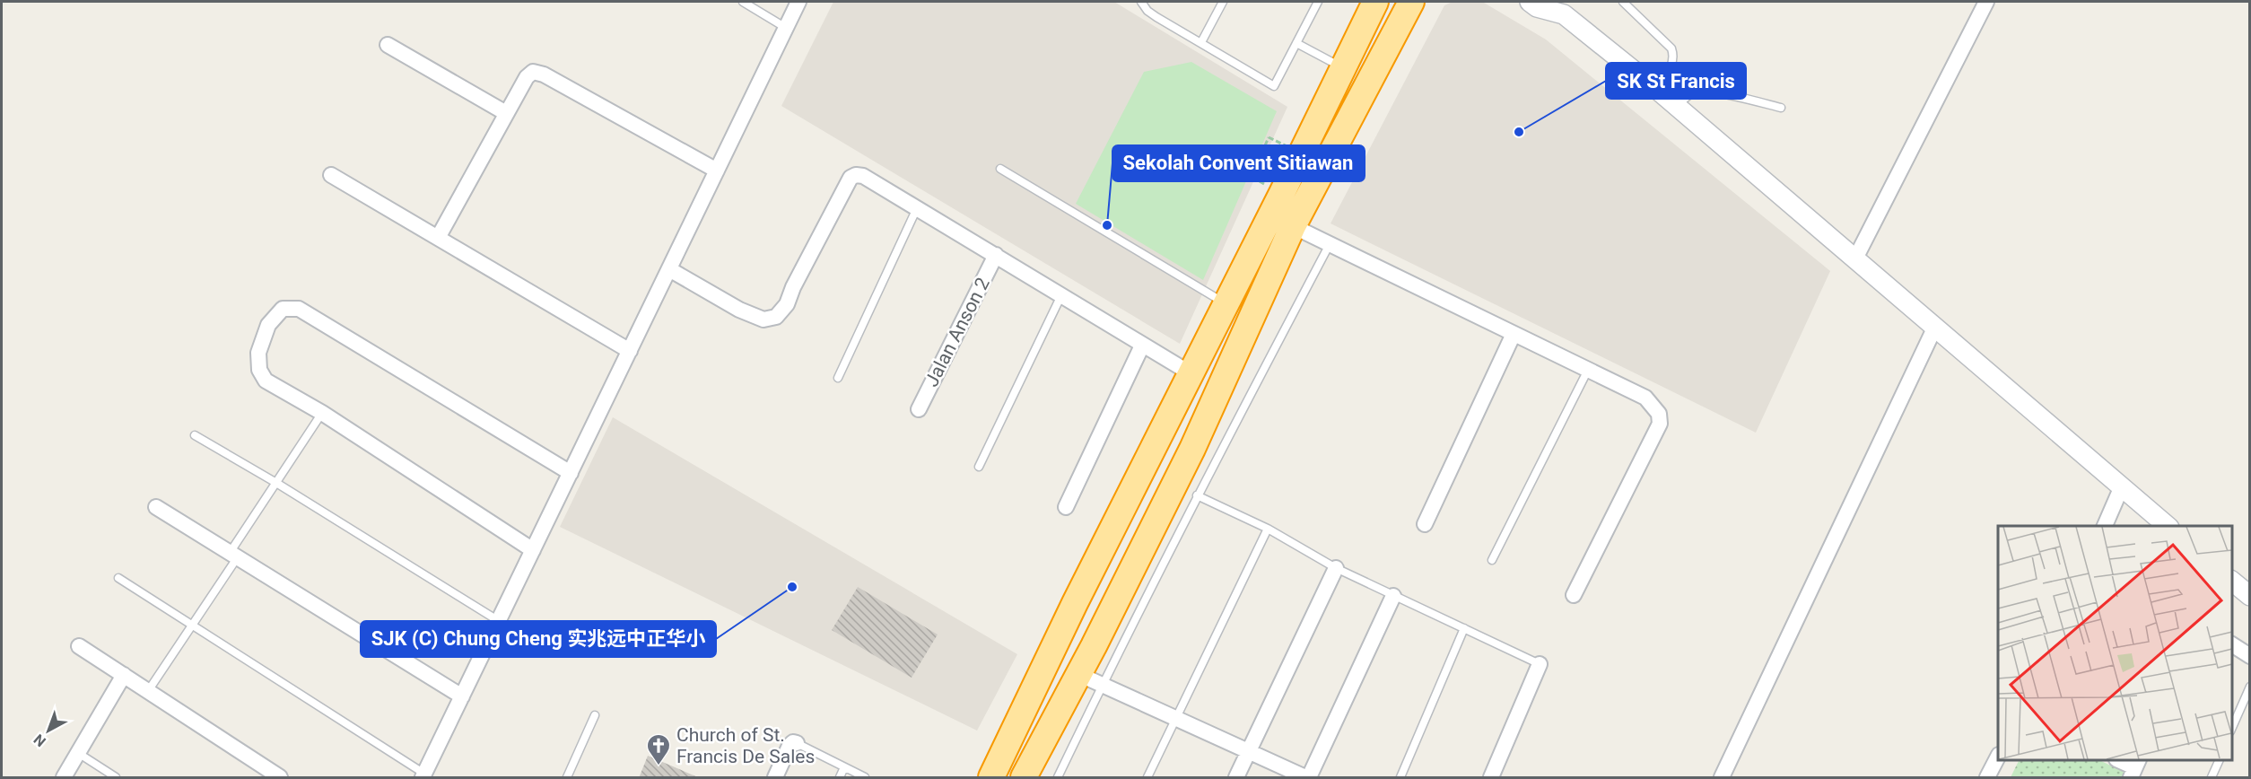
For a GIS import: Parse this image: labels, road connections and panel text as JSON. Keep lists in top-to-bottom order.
{
  "streets": {
    "street": ["Jalan Anson 2"]
  },
  "places": {
    "other": ["SK St Francis", "Sekolah Convent Sitiawan", "SJK (C) Chung Cheng 实兆远中正华小"],
    "church": ["Church of St. Francis De Sales"]
  },
  "north": "bottom left"
}
